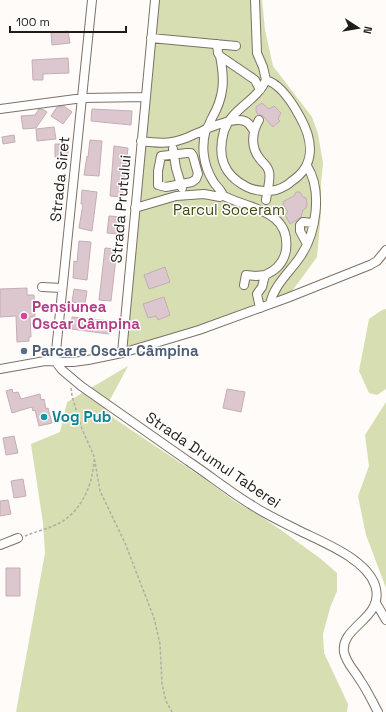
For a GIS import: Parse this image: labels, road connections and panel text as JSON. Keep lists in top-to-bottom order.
{
  "streets": {
    "street": ["Strada Siret", "Strada Prutului", "Strada Drumul Taberei"]
  },
  "crossings": [
    ["Strada Siret", "Strada Drumul Taberei"]
  ],
  "parks": ["Parcul Soceram"],
  "places": ["Pensiunea Oscar Câmpina", "Parcare Oscar Câmpina", "Vog Pub"],
  "scale_bar": "100 m",
  "north": "right"
}
